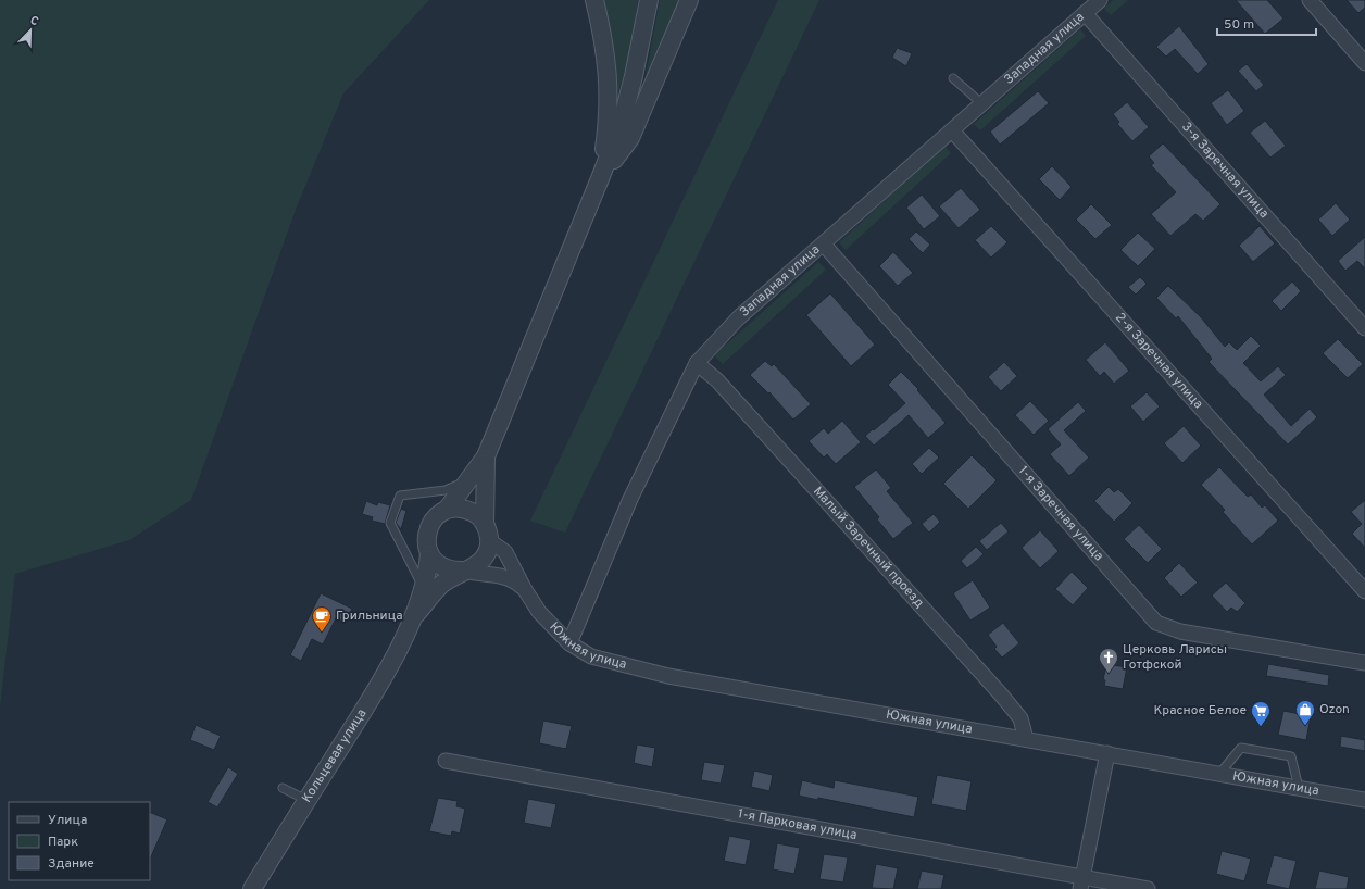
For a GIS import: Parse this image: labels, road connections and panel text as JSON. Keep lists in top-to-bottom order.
{
  "streets": {
    "street": [
      "Западная улица",
      "3-я Заречная улица",
      "2-я Заречная улица",
      "1-я Заречная улица",
      "Малый Заречный проезд",
      "Южная улица",
      "Кольцевая улица",
      "1-я Парковая улица"
    ]
  },
  "crossings": [
    ["Западная улица", "3-я Заречная улица"],
    ["Западная улица", "2-я Заречная улица"],
    ["Западная улица", "1-я Заречная улица"],
    ["Западная улица", "Малый Заречный проезд"],
    ["Западная улица", "Южная улица"],
    ["Малый Заречный проезд", "Южная улица"]
  ],
  "places": {
    "cafe": ["Грильница"],
    "church": ["Церковь Ларисы Готфской"],
    "shop": ["Ozon"],
    "supermarket": ["Красное Белое"]
  },
  "legend": ["Улица", "Парк", "Здание"],
  "scale_bar": "50 m",
  "north": "top right"
}
